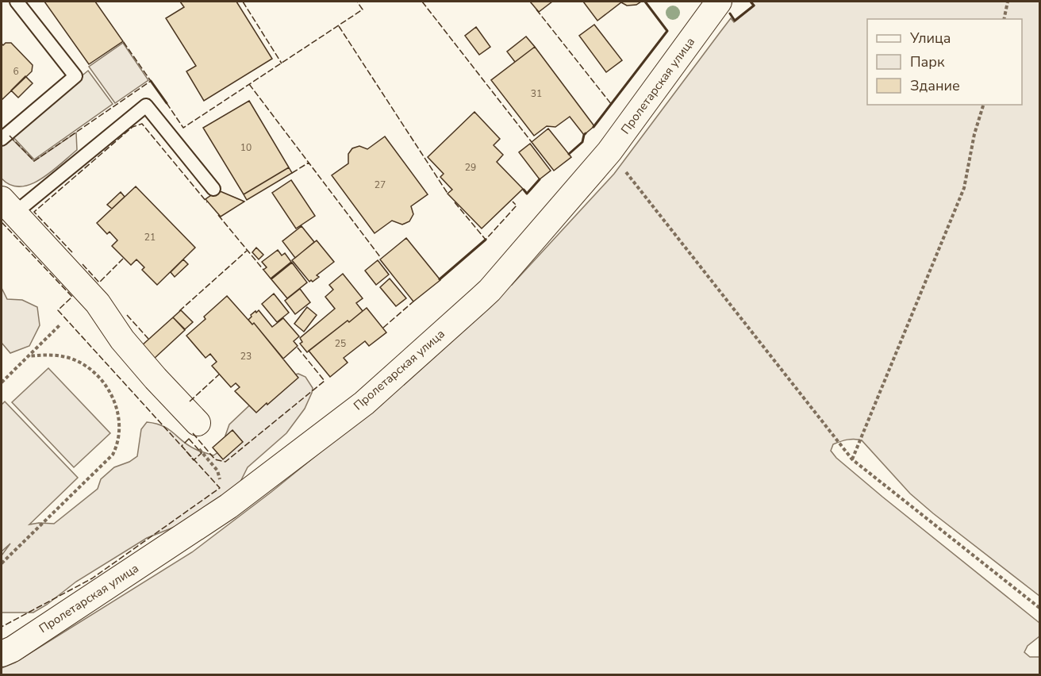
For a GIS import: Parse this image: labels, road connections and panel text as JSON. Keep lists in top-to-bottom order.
{
  "streets": {
    "street": ["Пролетарская улица"]
  },
  "house_numbers": [
    "6",
    "31",
    "10",
    "29",
    "27",
    "21",
    "25",
    "23"
  ],
  "legend": ["Улица", "Парк", "Здание"]
}
